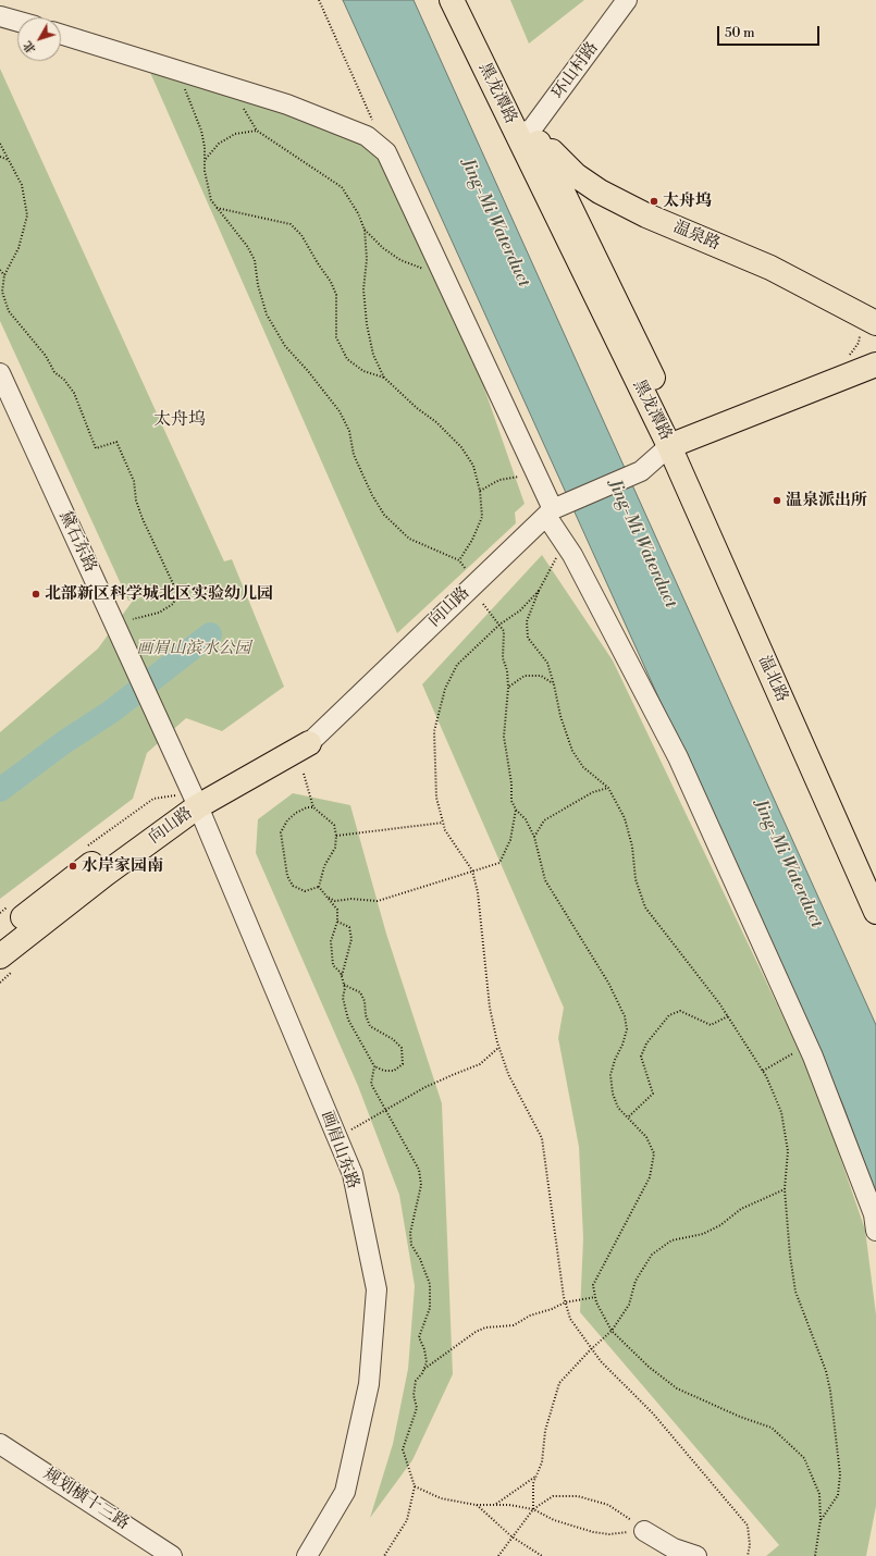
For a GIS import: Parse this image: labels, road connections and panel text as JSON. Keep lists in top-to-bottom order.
{
  "streets": {
    "main road": [
      "黑龙潭路",
      "温泉路",
      "向山路",
      "温北路"
    ],
    "street": [
      "环山村路",
      "黛石东路",
      "画眉山东路",
      "规划横十三路"
    ]
  },
  "crossings": [
    ["环山村路", "黑龙潭路"],
    ["环山村路", "温泉路"],
    ["黑龙潭路", "温泉路"],
    ["黑龙潭路", "温北路"],
    ["黛石东路", "向山路"],
    ["黛石东路", "画眉山东路"],
    ["向山路", "画眉山东路"]
  ],
  "districts": ["太舟坞"],
  "water": ["Jing-Mi Waterduct"],
  "parks": ["画眉山滨水公园"],
  "places": [
    "太舟坞",
    "温泉派出所",
    "北部新区科学城北区实验幼儿园",
    "水岸家园南"
  ],
  "scale_bar": "50 m",
  "north": "bottom left"
}
